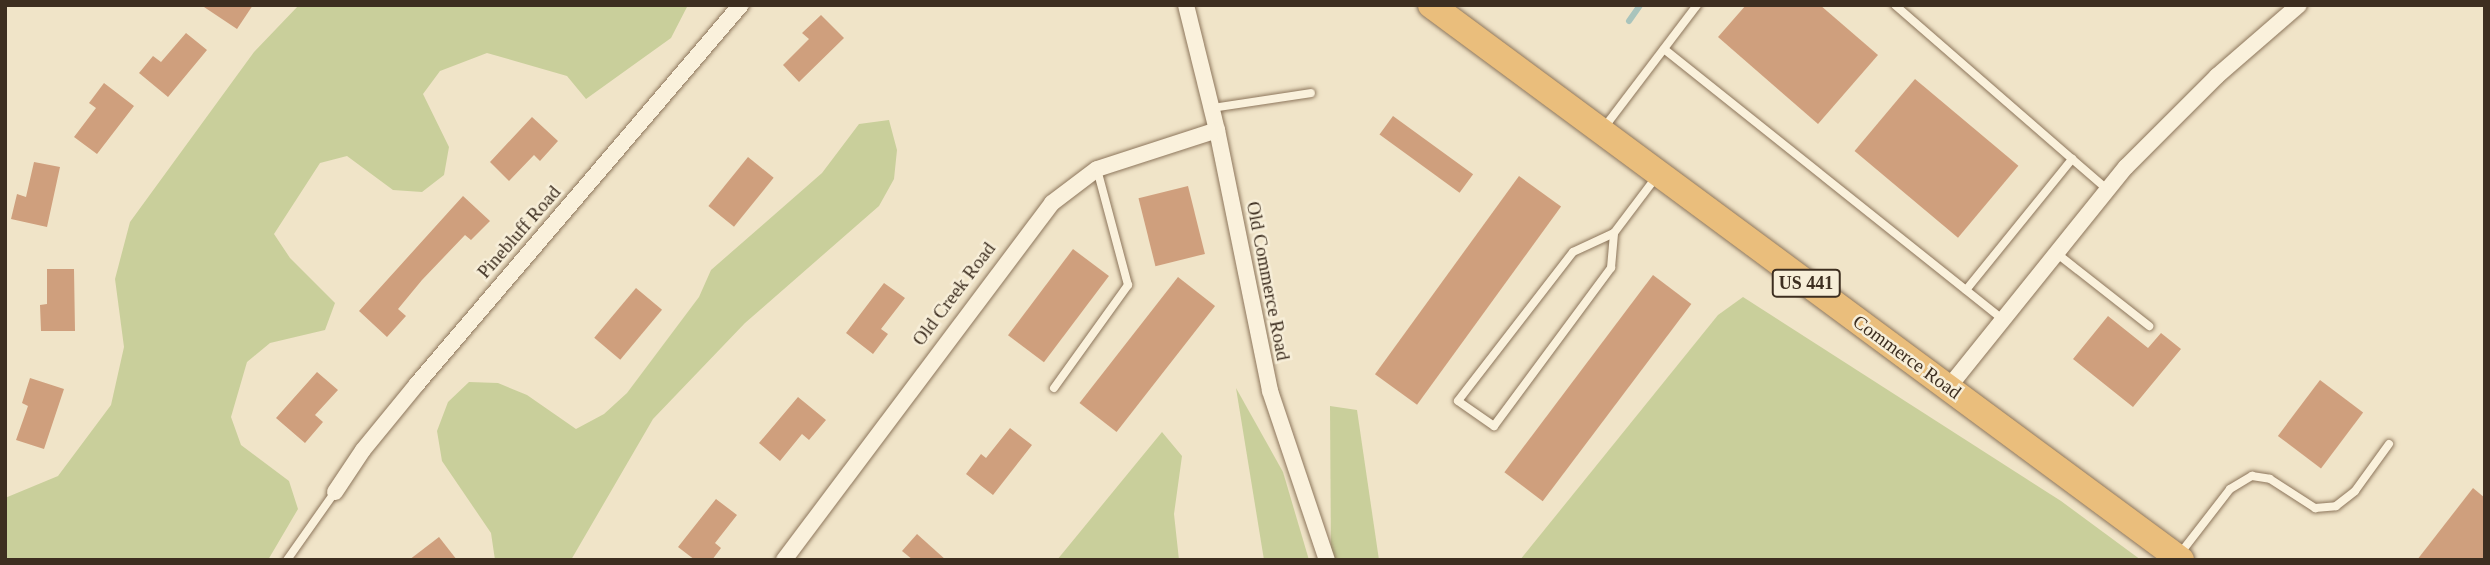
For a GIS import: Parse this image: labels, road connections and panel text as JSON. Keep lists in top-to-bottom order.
{
  "streets": {
    "highway": ["US 441", "Commerce Road"],
    "street": ["Pinebluff Road", "Old Commerce Road", "Old Creek Road"]
  },
  "crossings": [
    ["Old Commerce Road", "Old Creek Road"]
  ]
}
